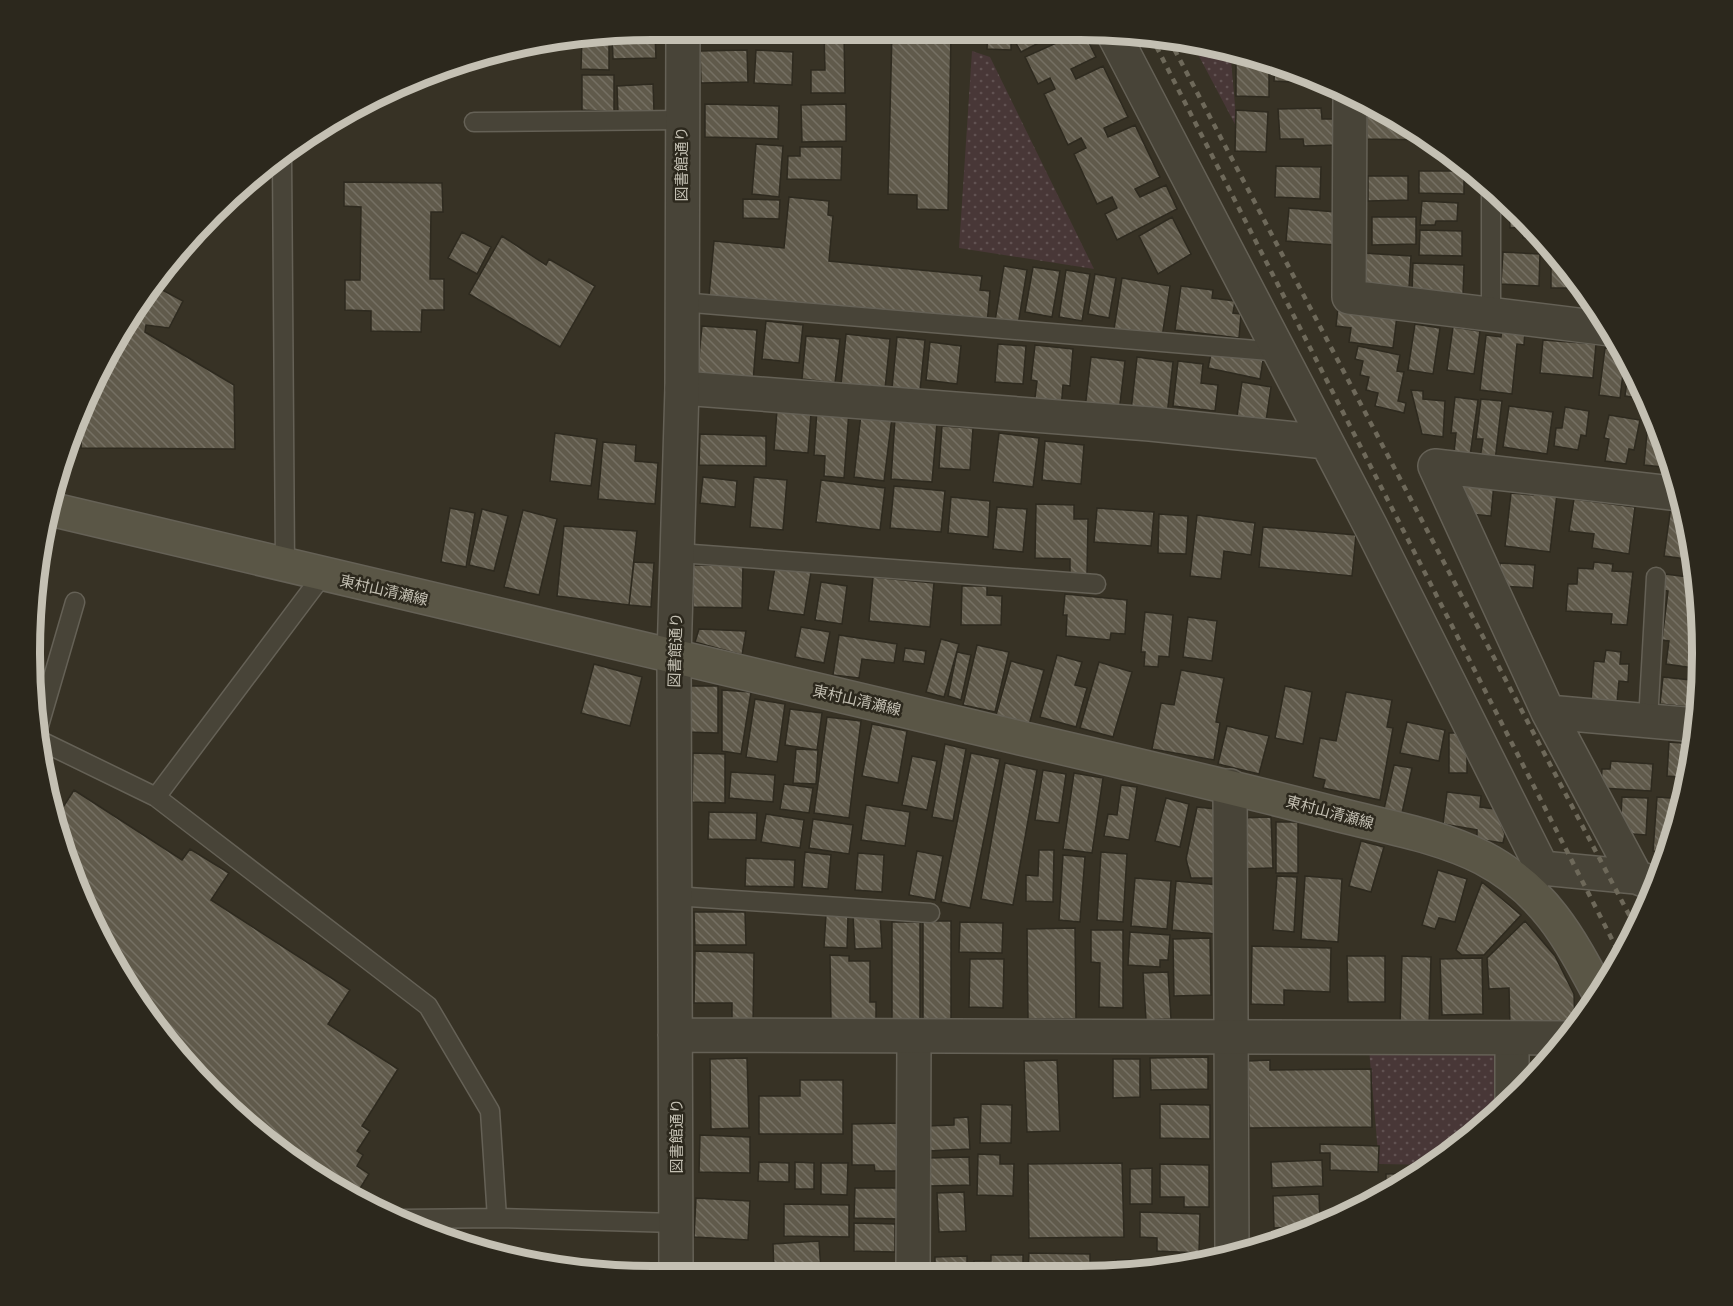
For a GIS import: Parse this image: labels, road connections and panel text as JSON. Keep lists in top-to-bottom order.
{
  "streets": {
    "main road": ["東村山清瀬線"],
    "street": ["図書館通り"]
  },
  "crossings": [
    ["図書館通り", "東村山清瀬線"]
  ]
}
